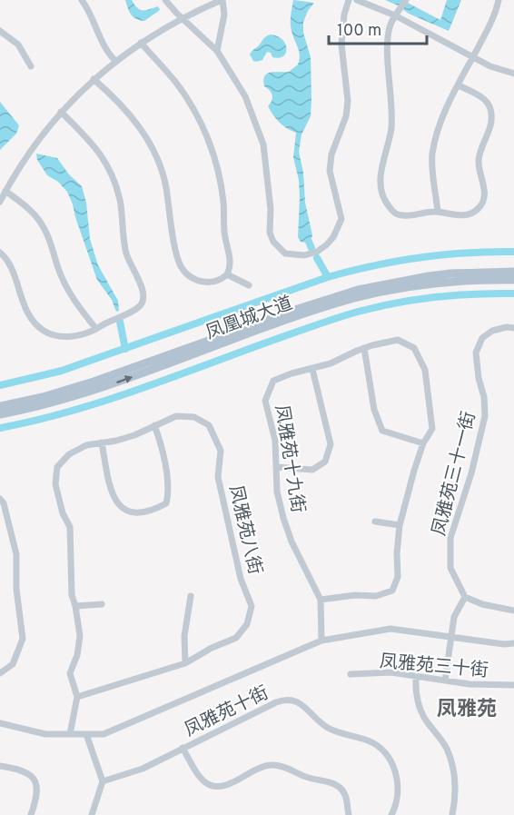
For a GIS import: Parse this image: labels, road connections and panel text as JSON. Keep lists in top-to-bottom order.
{
  "streets": {
    "main road": ["凤凰城大道"],
    "street": [
      "凤雅苑十九街",
      "凤雅苑三十一街",
      "凤雅苑八街",
      "凤雅苑三十街",
      "凤雅苑十街"
    ]
  },
  "districts": ["凤雅苑"],
  "scale_bar": "100 m"
}
